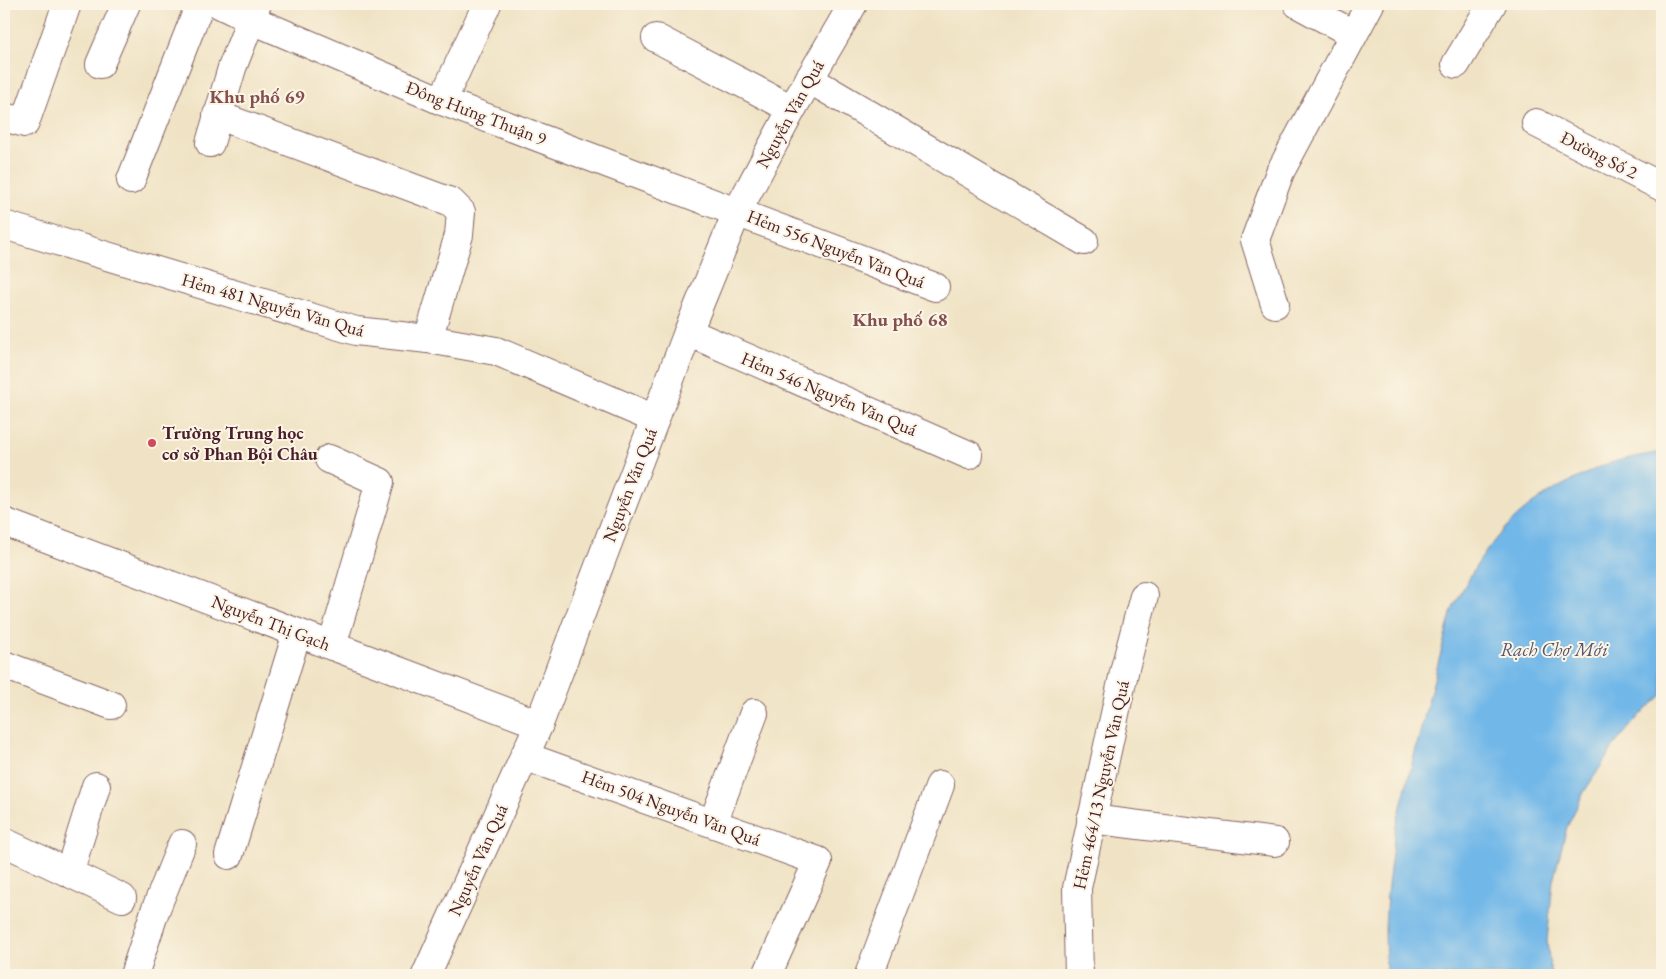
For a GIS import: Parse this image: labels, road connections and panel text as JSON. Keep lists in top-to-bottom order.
{
  "streets": {
    "street": [
      "Đông Hưng Thuận 9",
      "Nguyễn Văn Quá",
      "Đường Số 2",
      "Hẻm 556 Nguyễn Văn Quá",
      "Hẻm 481 Nguyễn Văn Quá",
      "Hẻm 546 Nguyễn Văn Quá",
      "Nguyễn Thị Gạch",
      "Hẻm 464/13 Nguyễn Văn Quá",
      "Hẻm 504 Nguyễn Văn Quá"
    ]
  },
  "crossings": [
    ["Đông Hưng Thuận 9", "Nguyễn Văn Quá"],
    ["Đông Hưng Thuận 9", "Hẻm 556 Nguyễn Văn Quá"],
    ["Nguyễn Văn Quá", "Hẻm 556 Nguyễn Văn Quá"],
    ["Nguyễn Văn Quá", "Hẻm 481 Nguyễn Văn Quá"],
    ["Nguyễn Văn Quá", "Hẻm 546 Nguyễn Văn Quá"],
    ["Nguyễn Văn Quá", "Nguyễn Thị Gạch"],
    ["Nguyễn Văn Quá", "Hẻm 504 Nguyễn Văn Quá"]
  ],
  "districts": ["Khu phố 69", "Khu phố 68"],
  "water": ["Rạch Chợ Mới"],
  "places": ["Trường Trung học cơ sở Phan Bội Châu"]
}
